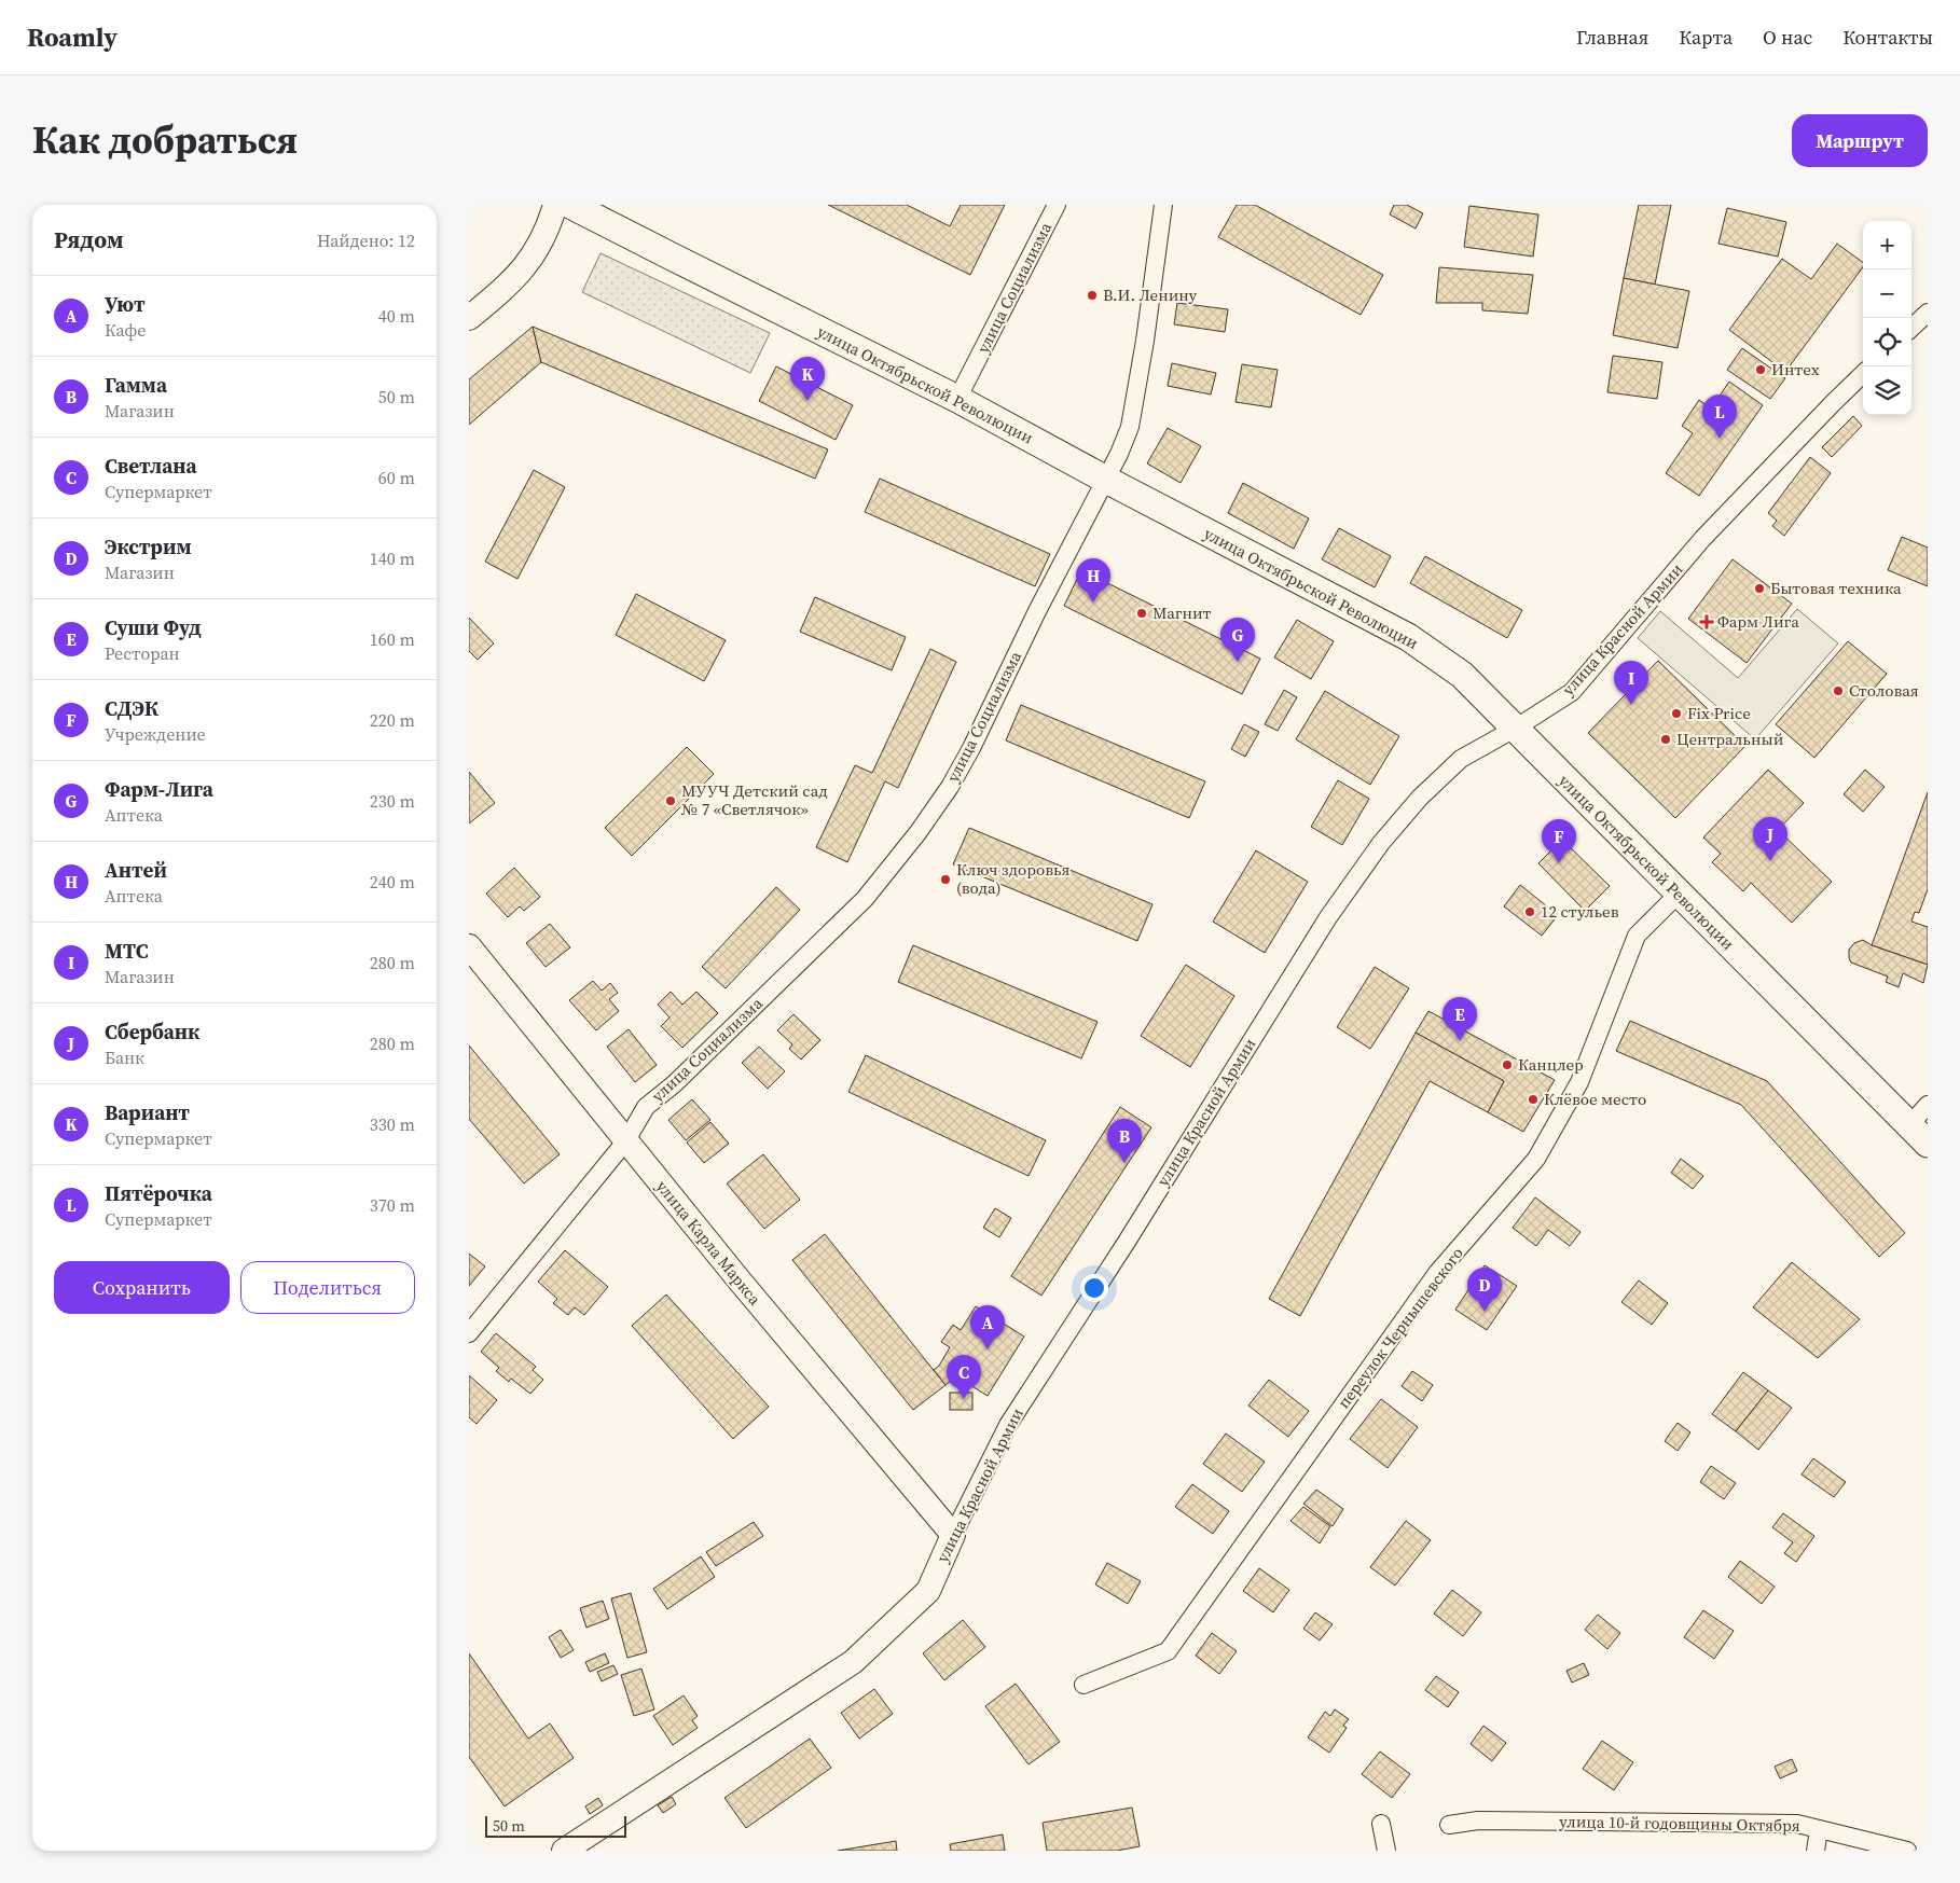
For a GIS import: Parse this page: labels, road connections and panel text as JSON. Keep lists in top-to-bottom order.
{
  "streets": {
    "main road": ["улица Октябрьской Революции", "улица Красной Армии", "улица Карла Маркса"],
    "street": ["улица Социализма", "переулок Чернышевского", "улица 10-й годовщины Октября"]
  },
  "crossings": [
    ["улица Социализма", "улица Октябрьской Революции"],
    ["улица Социализма", "улица Карла Маркса"],
    ["улица Октябрьской Революции", "улица Красной Армии"],
    ["улица Октябрьской Революции", "переулок Чернышевского"],
    ["улица Красной Армии", "улица Карла Маркса"]
  ],
  "places": {
    "other": [
      "В.И. Ленину",
      "Интех",
      "Бытовая техника",
      "Магнит",
      "Столовая",
      "Fix Price",
      "Центральный",
      "МУУЧ Детский сад № 7 «Светлячок»",
      "Ключ здоровья (вода)",
      "12 стульев",
      "Канцлер",
      "Клёвое место"
    ],
    "health": ["Фарм Лига"]
  },
  "scale_bar": "50 m",
  "page": {
    "header": "Roamly",
    "nav": [
      "Главная",
      "Карта",
      "О нас",
      "Контакты"
    ],
    "title": "Как добраться",
    "buttons": [
      "Маршрут",
      ["Сохранить", "Поделиться"]
    ],
    "heading": ["Рядом", "Найдено: 12"],
    "map_buttons": ["+", "−"],
    "list": [
      {
        "mark": "A",
        "name": "Уют",
        "note": "Кафе",
        "value": "40 m"
      },
      {
        "mark": "B",
        "name": "Гамма",
        "note": "Магазин",
        "value": "50 m"
      },
      {
        "mark": "C",
        "name": "Светлана",
        "note": "Супермаркет",
        "value": "60 m"
      },
      {
        "mark": "D",
        "name": "Экстрим",
        "note": "Магазин",
        "value": "140 m"
      },
      {
        "mark": "E",
        "name": "Суши Фуд",
        "note": "Ресторан",
        "value": "160 m"
      },
      {
        "mark": "F",
        "name": "СДЭК",
        "note": "Учреждение",
        "value": "220 m"
      },
      {
        "mark": "G",
        "name": "Фарм-Лига",
        "note": "Аптека",
        "value": "230 m"
      },
      {
        "mark": "H",
        "name": "Антей",
        "note": "Аптека",
        "value": "240 m"
      },
      {
        "mark": "I",
        "name": "МТС",
        "note": "Магазин",
        "value": "280 m"
      },
      {
        "mark": "J",
        "name": "Сбербанк",
        "note": "Банк",
        "value": "280 m"
      },
      {
        "mark": "K",
        "name": "Вариант",
        "note": "Супермаркет",
        "value": "330 m"
      },
      {
        "mark": "L",
        "name": "Пятёрочка",
        "note": "Супермаркет",
        "value": "370 m"
      }
    ],
    "pins": [
      "K",
      "L",
      "H",
      "G",
      "I",
      "J",
      "F",
      "E",
      "B",
      "D",
      "A",
      "C"
    ],
    "scale": "50 m"
  }
}
